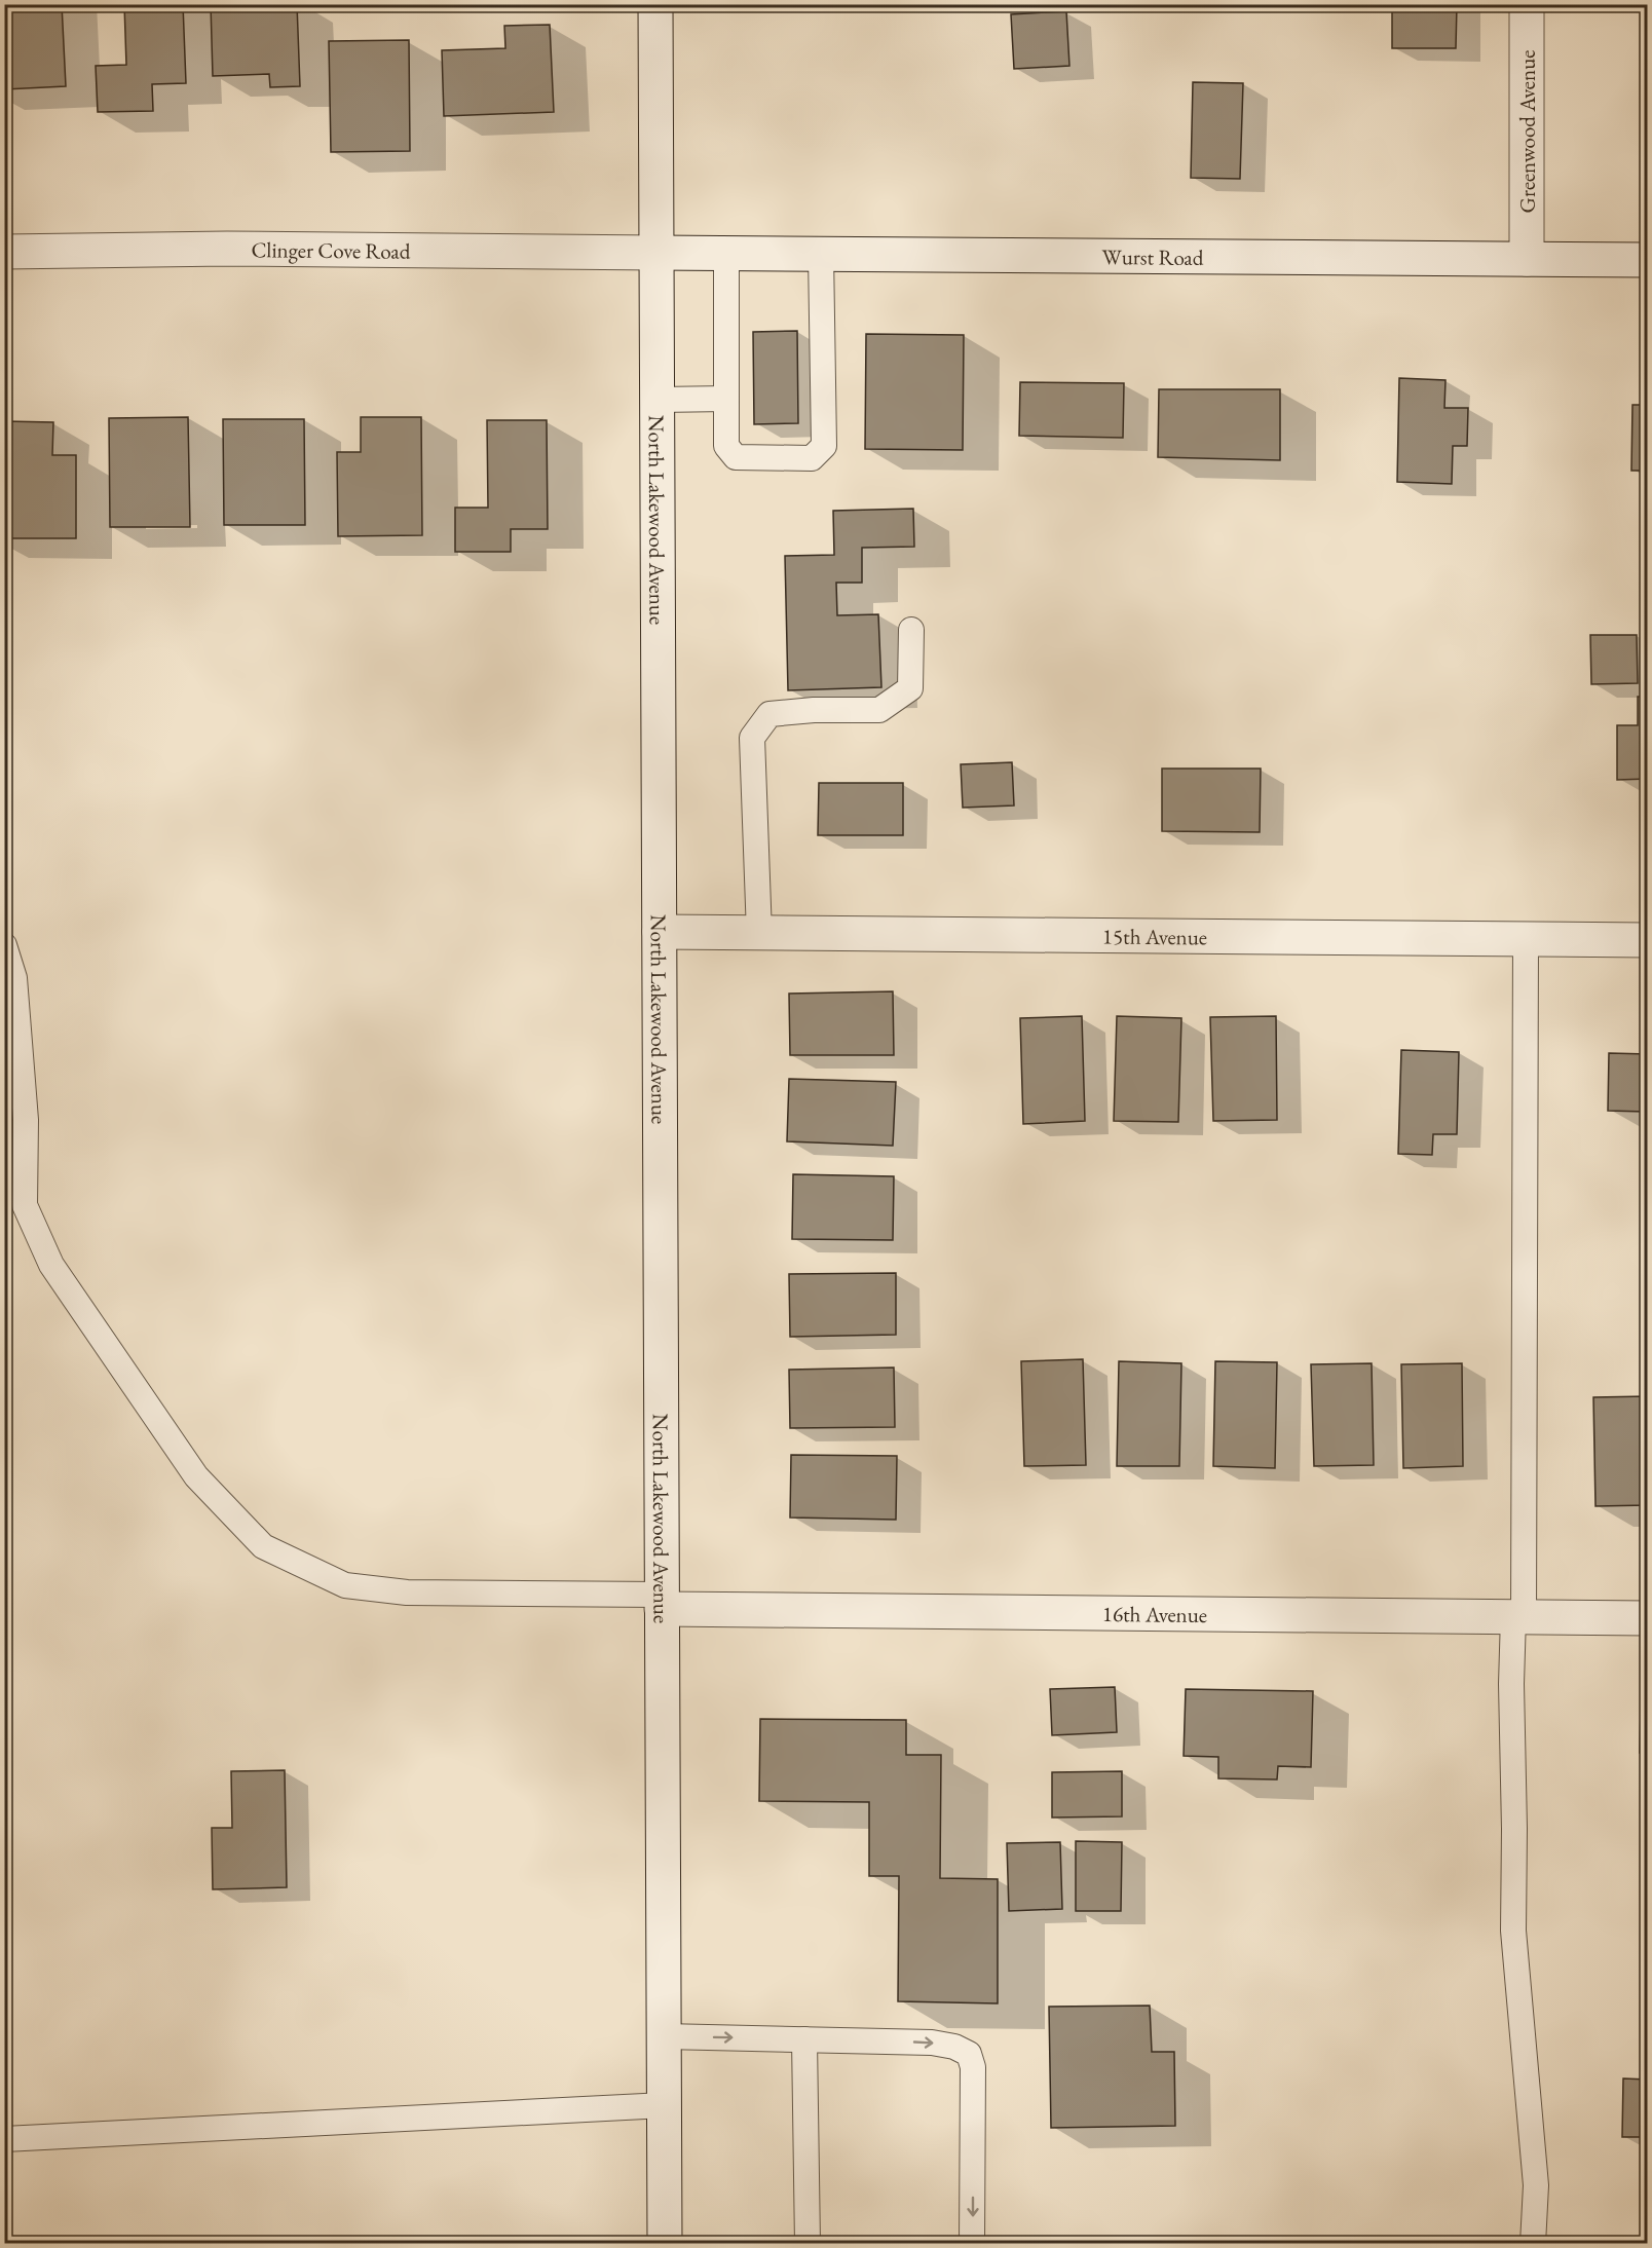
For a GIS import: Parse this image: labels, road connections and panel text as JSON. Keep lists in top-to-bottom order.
{
  "streets": {
    "street": [
      "Greenwood Avenue",
      "Clinger Cove Road",
      "Wurst Road",
      "North Lakewood Avenue",
      "15th Avenue",
      "16th Avenue"
    ]
  },
  "crossings": [
    ["Greenwood Avenue", "Wurst Road"],
    ["Clinger Cove Road", "Wurst Road"],
    ["Clinger Cove Road", "North Lakewood Avenue"],
    ["Wurst Road", "North Lakewood Avenue"],
    ["North Lakewood Avenue", "15th Avenue"],
    ["North Lakewood Avenue", "16th Avenue"]
  ]
}
